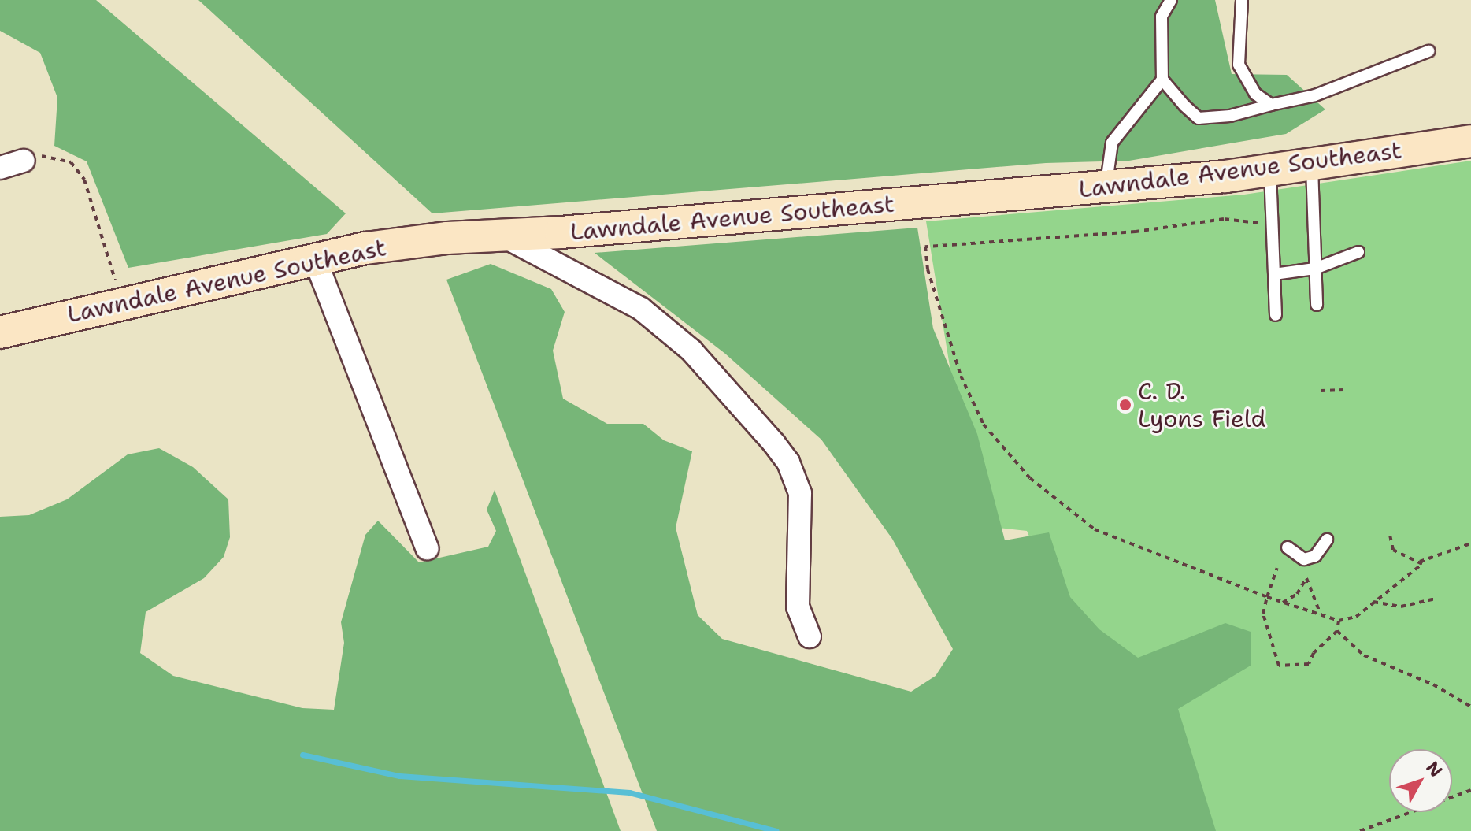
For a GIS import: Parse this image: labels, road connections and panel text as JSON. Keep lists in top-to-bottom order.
{
  "streets": {
    "street": ["Lawndale Avenue Southeast"]
  },
  "places": ["C. D. Lyons Field"],
  "north": "top right"
}
